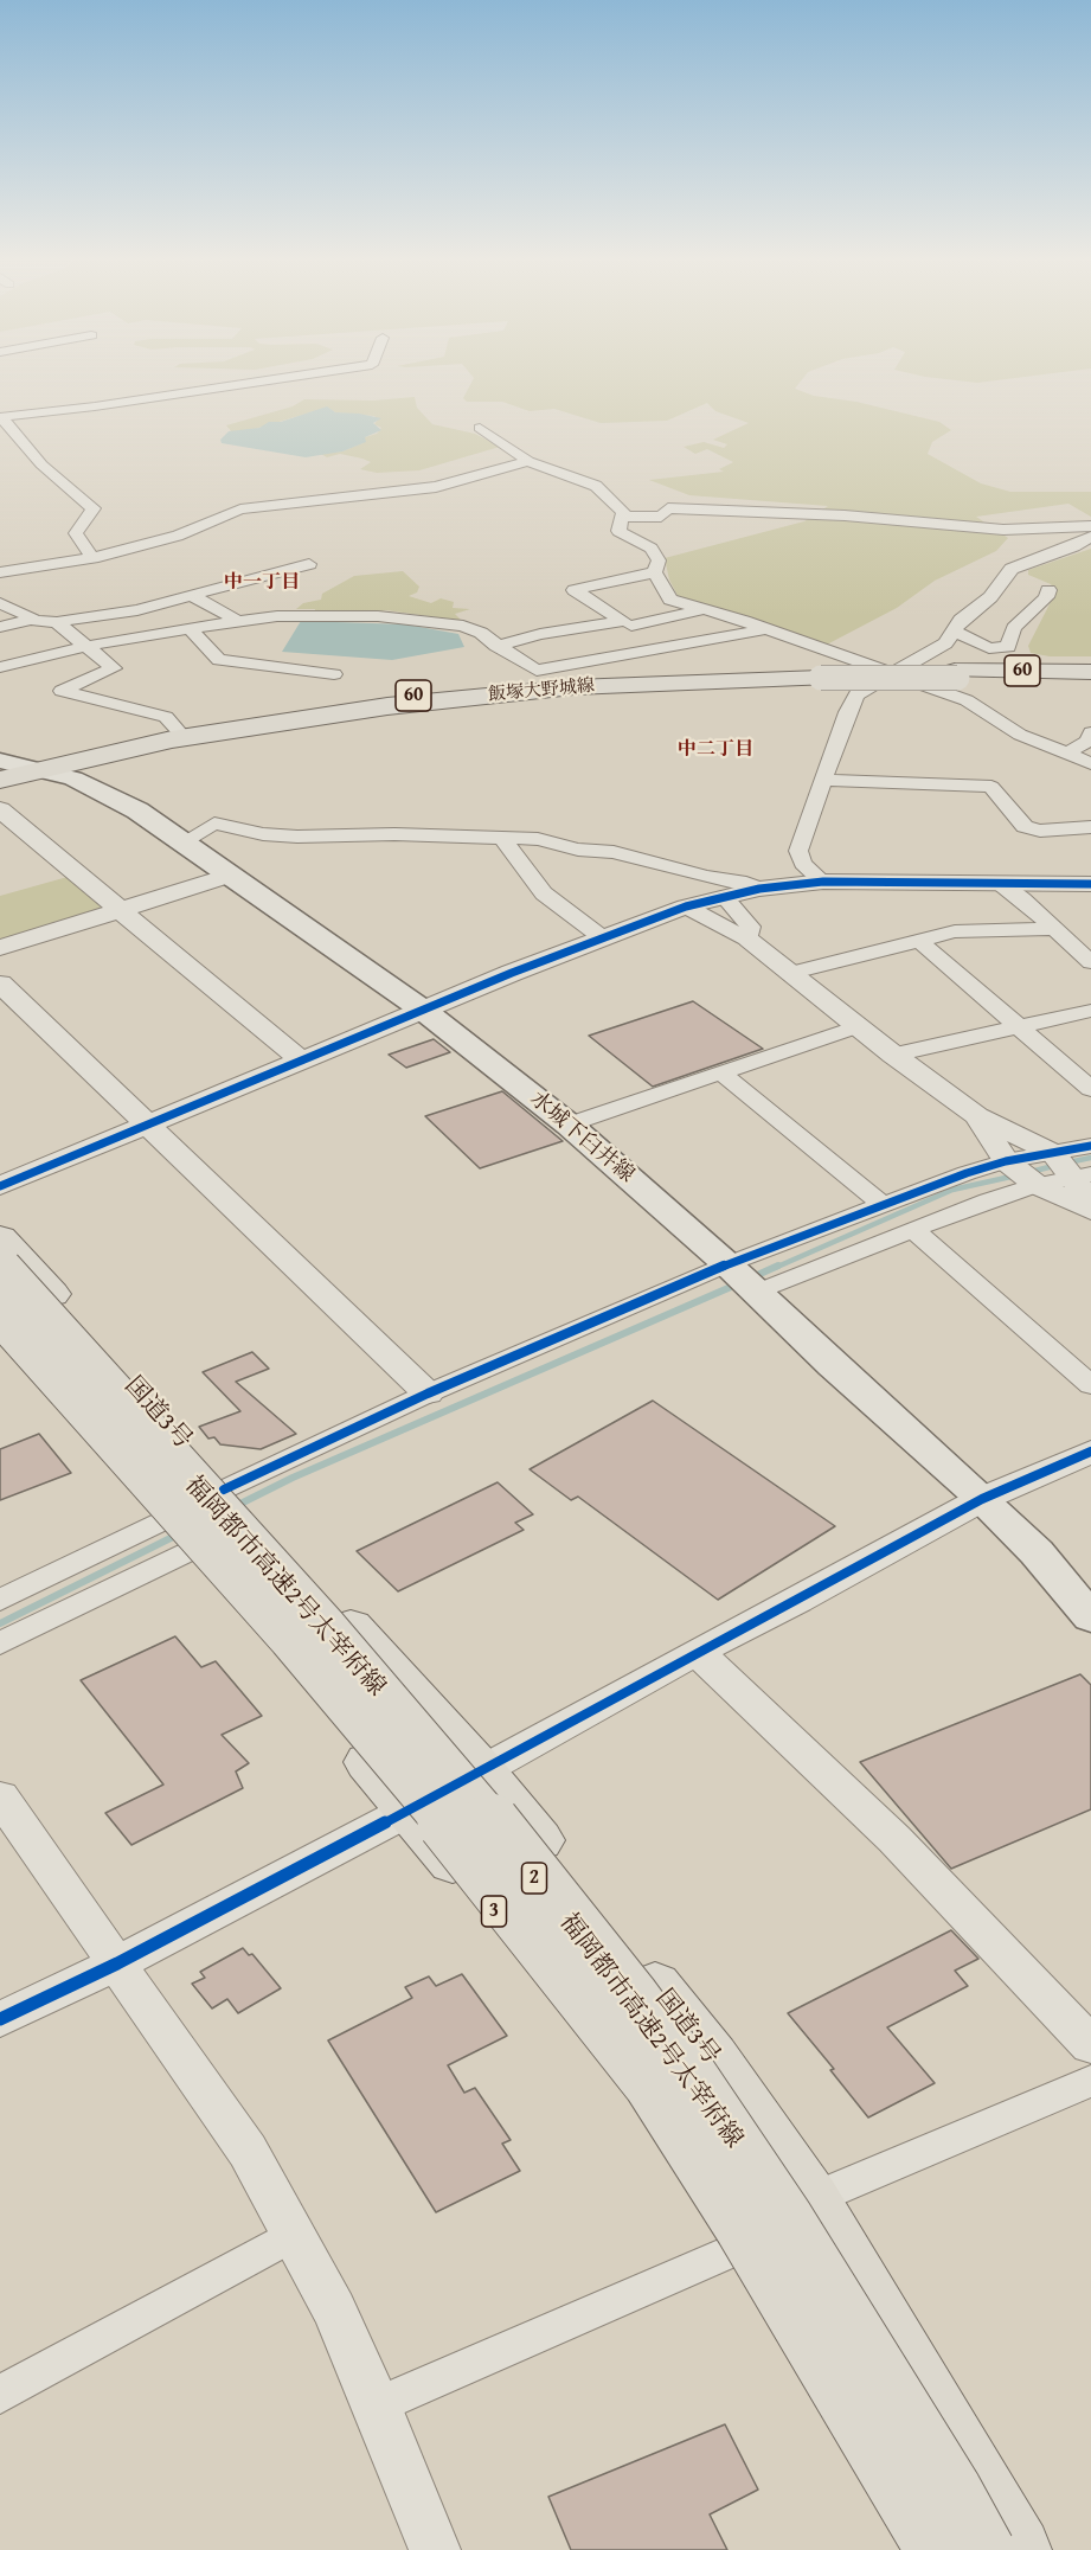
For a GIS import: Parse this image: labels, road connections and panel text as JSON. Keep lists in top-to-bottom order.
{
  "streets": {
    "highway": [
      "国道3号",
      "福岡都市高速2号太宰府線",
      "2",
      "3"
    ],
    "main road": ["60", "飯塚大野城線", "水城下臼井線"]
  },
  "crossings": [
    ["飯塚大野城線", "水城下臼井線"]
  ],
  "districts": ["中一丁目", "中二丁目"]
}
